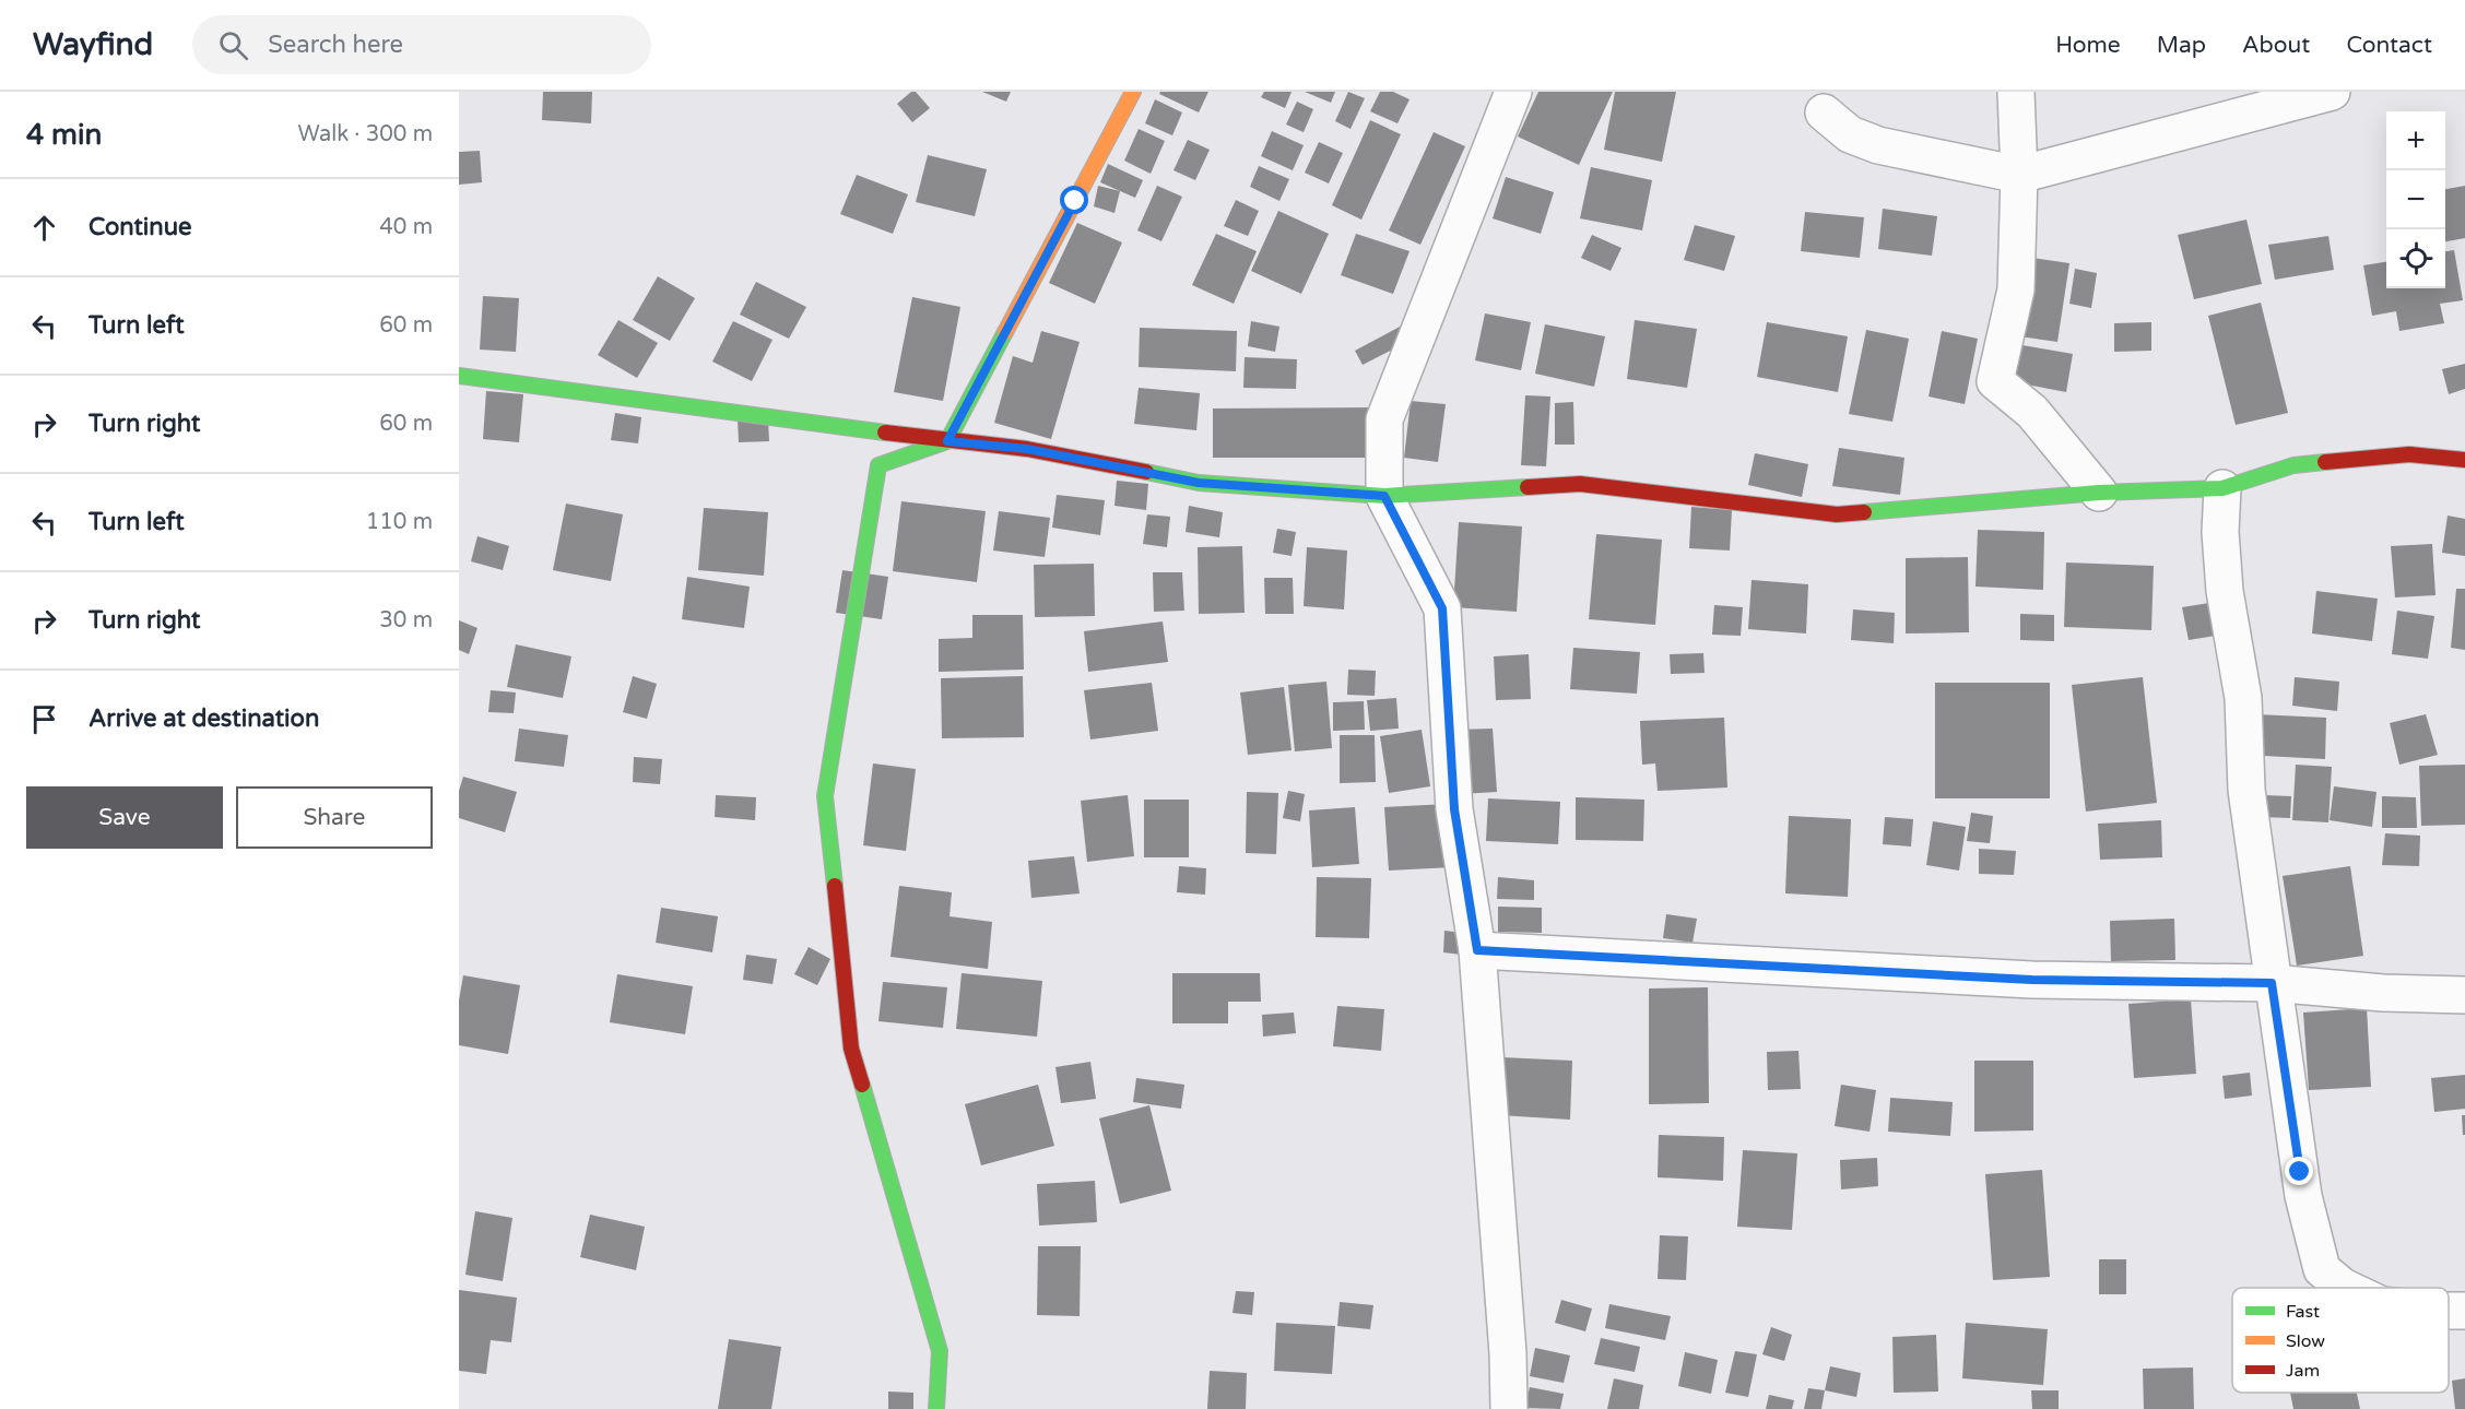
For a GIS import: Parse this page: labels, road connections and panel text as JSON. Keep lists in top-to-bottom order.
{
  "legend": ["Fast", "Slow", "Jam"],
  "page": {
    "header": "Wayfind",
    "search": "Search here",
    "nav": [
      "Home",
      "Map",
      "About",
      "Contact"
    ],
    "heading": ["4 min", "Walk · 300 m"],
    "map_buttons": ["+", "−"],
    "list": [
      ["Continue", "40 m"],
      ["Turn left", "60 m"],
      ["Turn right", "60 m"],
      ["Turn left", "110 m"],
      ["Turn right", "30 m"],
      "Arrive at destination"
    ],
    "buttons": ["Save", "Share"]
  }
}
